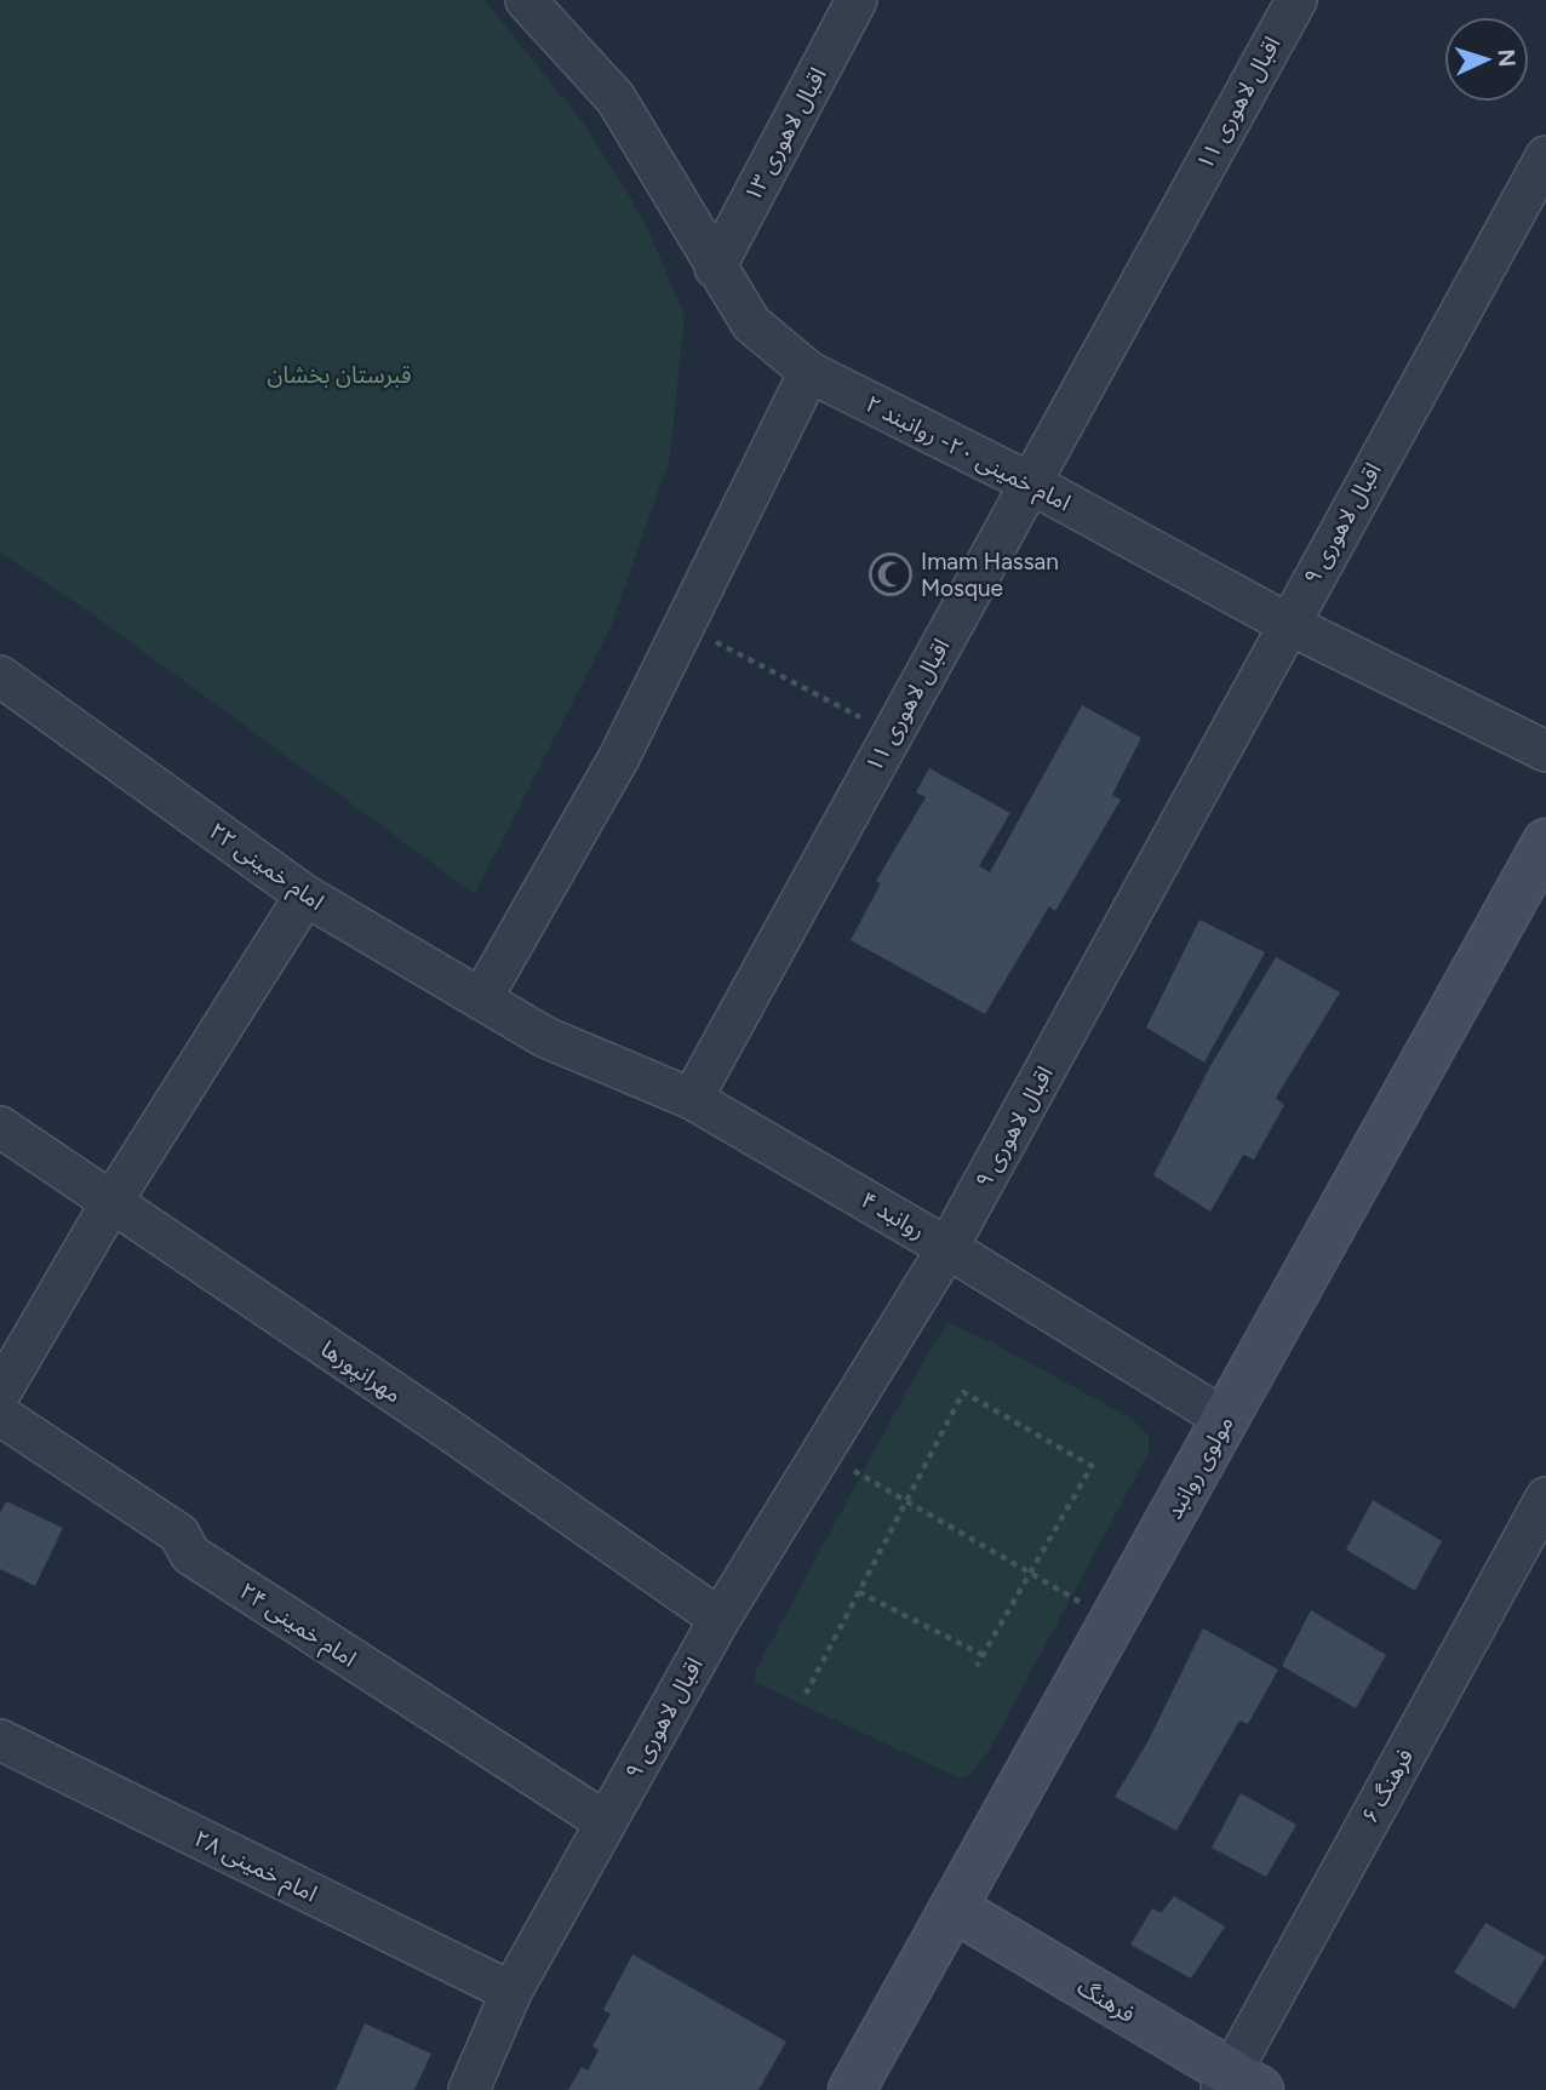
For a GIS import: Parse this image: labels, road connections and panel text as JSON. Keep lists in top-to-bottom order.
{
  "streets": {
    "street": [
      "اقبال لاهوری ۱۱",
      "اقبال لاهوری ۱۳",
      "امام خمینی ۲۰- روانبند ۲",
      "اقبال لاهوری ۹",
      "امام خمینی ۲۲",
      "روانبد ۴",
      "مهرانپورها",
      "مولوی روانبد",
      "امام خمینی ۲۴",
      "فرهنگ ۶",
      "امام خمینی ۲۸",
      "فرهنگ"
    ]
  },
  "crossings": [
    ["اقبال لاهوری ۱۱", "امام خمینی ۲۰- روانبند ۲"],
    ["اقبال لاهوری ۱۱", "روانبد ۴"],
    ["اقبال لاهوری ۱۳", "امام خمینی ۲۰- روانبند ۲"],
    ["امام خمینی ۲۰- روانبند ۲", "اقبال لاهوری ۹"],
    ["اقبال لاهوری ۹", "روانبد ۴"],
    ["اقبال لاهوری ۹", "مهرانپورها"],
    ["اقبال لاهوری ۹", "امام خمینی ۲۴"],
    ["اقبال لاهوری ۹", "امام خمینی ۲۸"],
    ["امام خمینی ۲۲", "روانبد ۴"],
    ["روانبد ۴", "مولوی روانبد"],
    ["مولوی روانبد", "فرهنگ"],
    ["فرهنگ ۶", "فرهنگ"]
  ],
  "parks": ["قبرستان بخشان"],
  "places": {
    "mosque": ["Imam Hassan Mosque"]
  },
  "north": "right"
}
